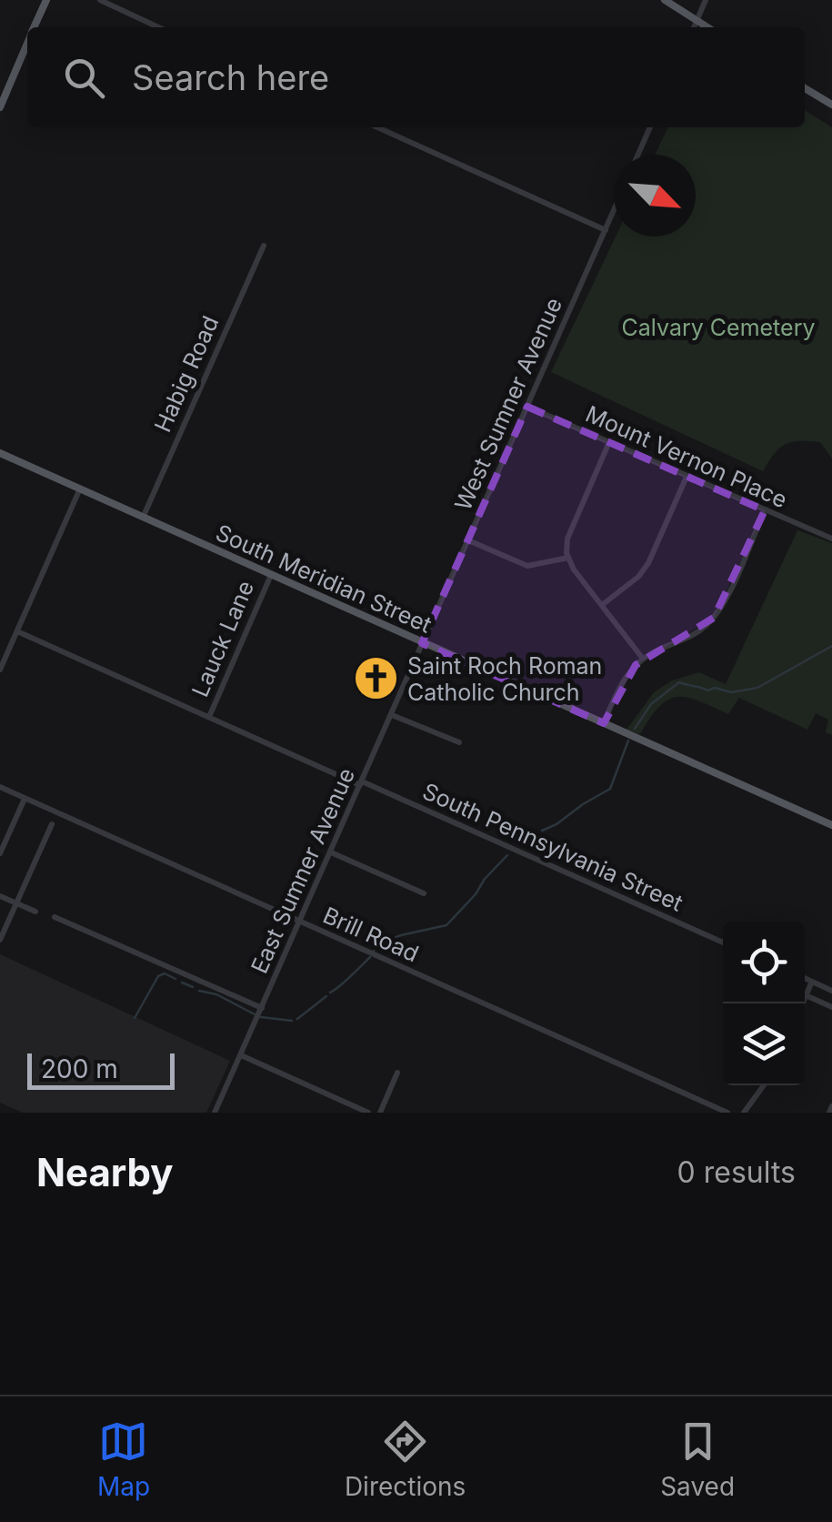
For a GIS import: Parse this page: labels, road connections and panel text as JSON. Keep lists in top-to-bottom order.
{
  "streets": {
    "main road": ["South Meridian Street"],
    "street": [
      "Habig Road",
      "West Sumner Avenue",
      "Mount Vernon Place",
      "Lauck Lane",
      "South Pennsylvania Street",
      "East Sumner Avenue",
      "Brill Road"
    ]
  },
  "crossings": [
    ["Habig Road", "South Meridian Street"],
    ["West Sumner Avenue", "Mount Vernon Place"],
    ["West Sumner Avenue", "South Meridian Street"],
    ["West Sumner Avenue", "East Sumner Avenue"],
    ["South Meridian Street", "Lauck Lane"],
    ["South Meridian Street", "East Sumner Avenue"],
    ["Lauck Lane", "South Pennsylvania Street"],
    ["South Pennsylvania Street", "East Sumner Avenue"],
    ["East Sumner Avenue", "Brill Road"]
  ],
  "parks": ["Calvary Cemetery"],
  "places": {
    "church": ["Saint Roch Roman Catholic Church"]
  },
  "scale_bar": "200 m",
  "north": "bottom right",
  "page": {
    "search": "Search here",
    "scale": "200 m",
    "heading": ["Nearby", "0 results"],
    "nav": ["Map", "Directions", "Saved"]
  }
}
